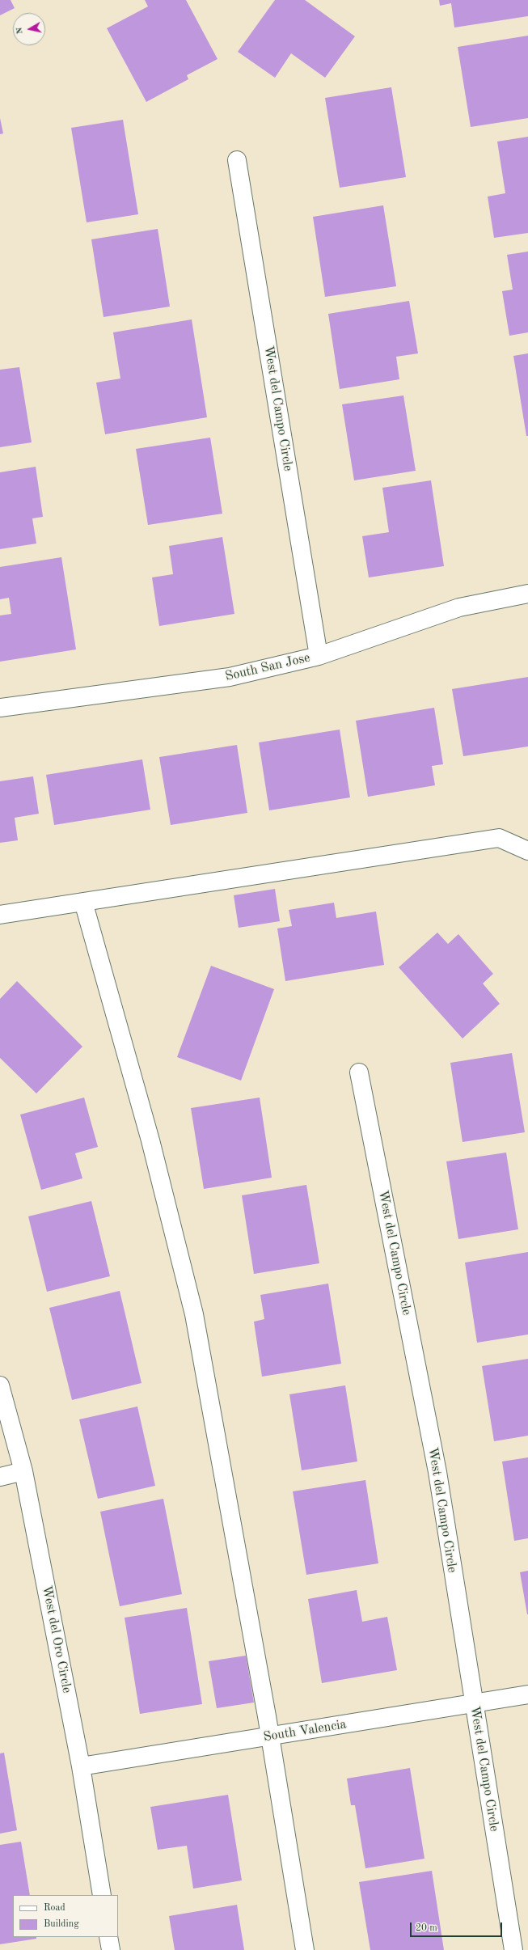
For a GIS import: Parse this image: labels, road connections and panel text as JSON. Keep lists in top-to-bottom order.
{
  "streets": {
    "street": [
      "West del Campo Circle",
      "South San Jose",
      "West del Oro Circle",
      "South Valencia"
    ]
  },
  "crossings": [
    ["West del Campo Circle", "South San Jose"],
    ["West del Campo Circle", "South Valencia"],
    ["West del Oro Circle", "South Valencia"]
  ],
  "legend": ["Road", "Building"],
  "scale_bar": "20 m",
  "north": "left"
}
